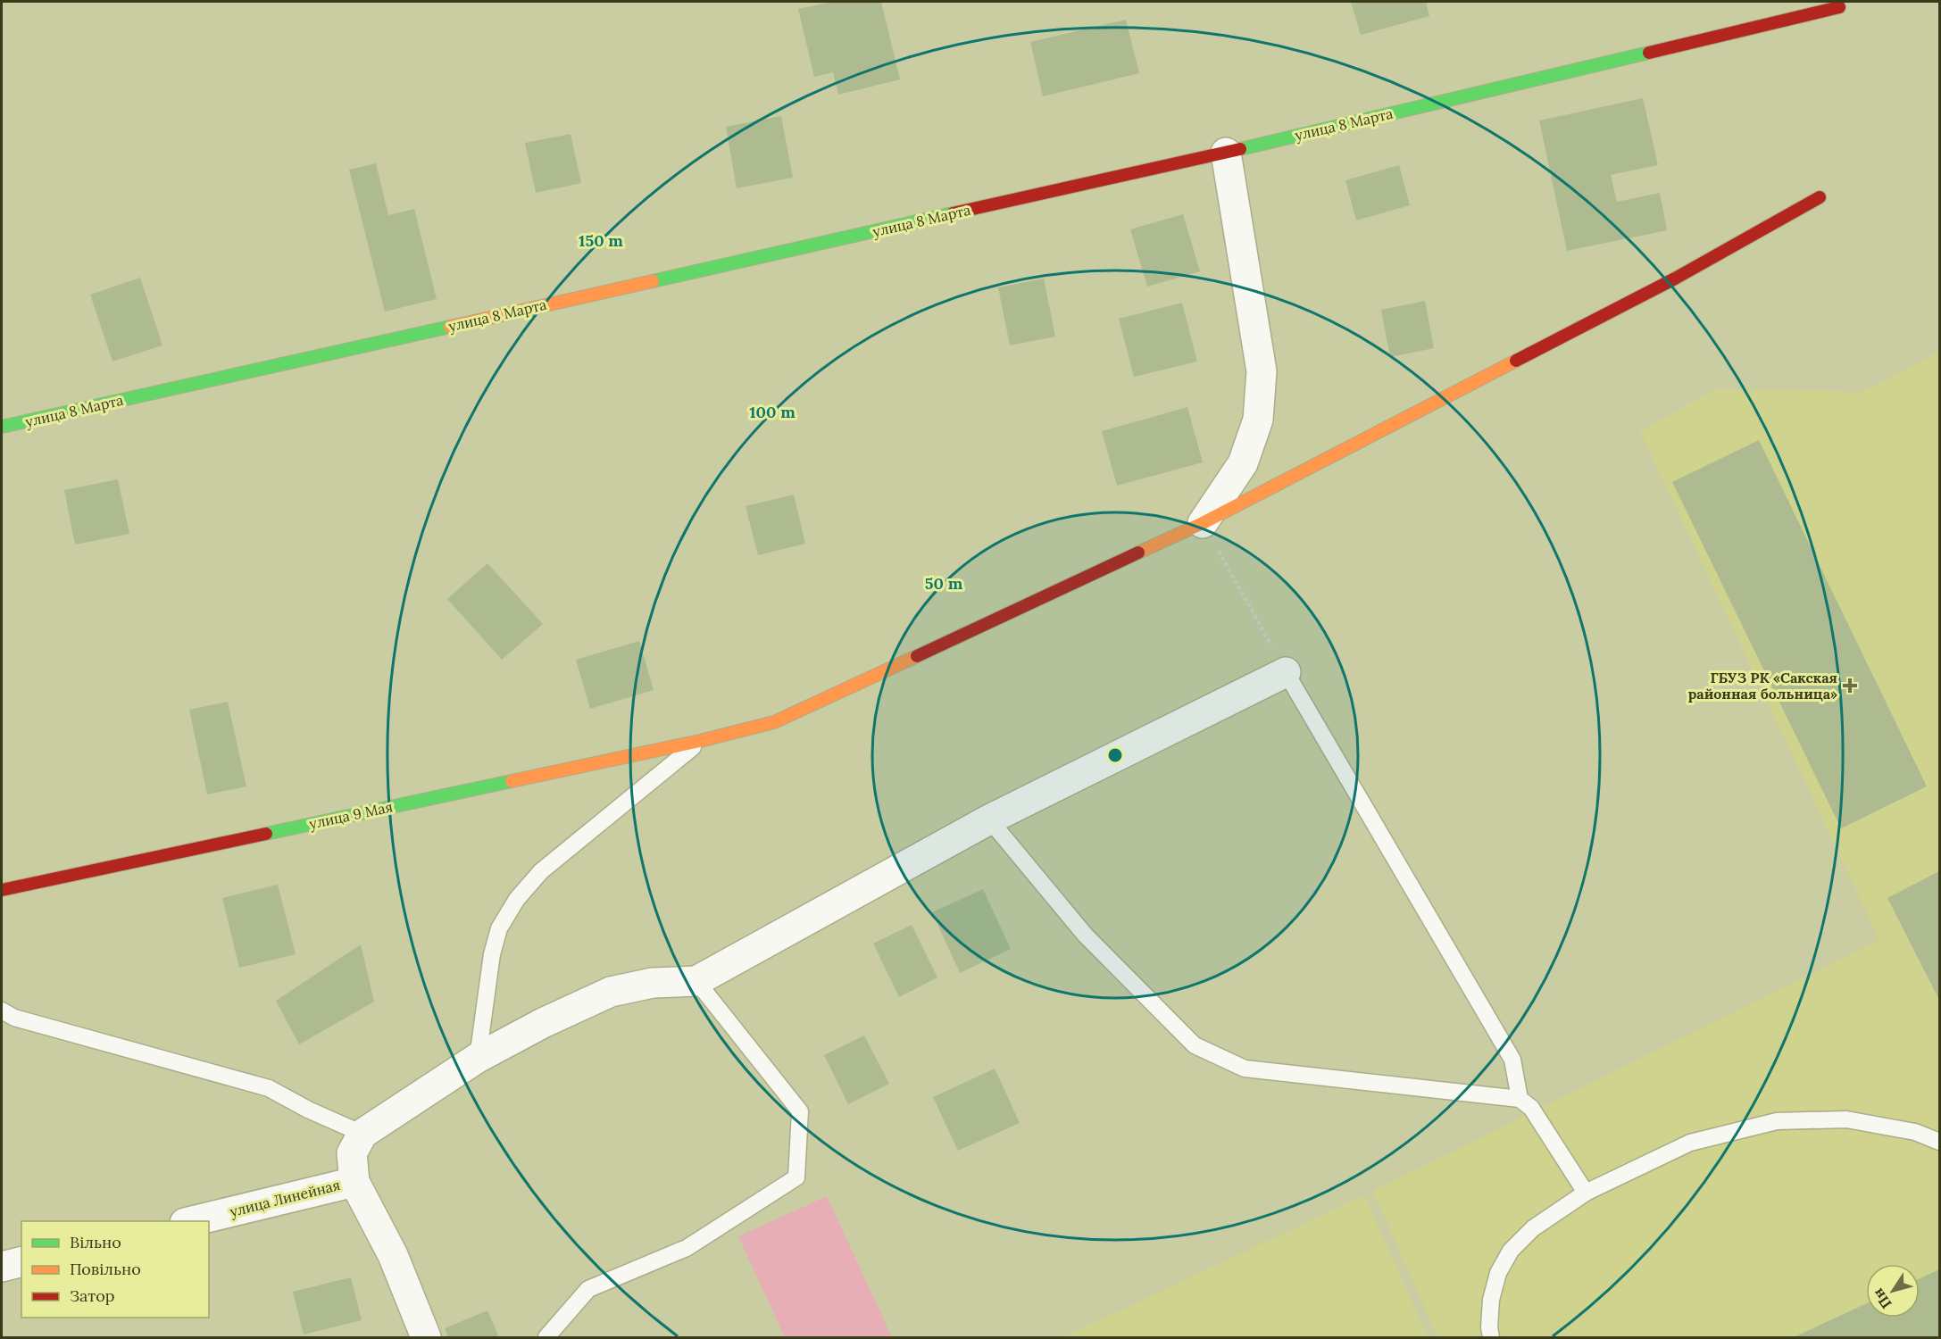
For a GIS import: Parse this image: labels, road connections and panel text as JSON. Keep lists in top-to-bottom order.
{
  "streets": {
    "street": ["улица 8 Марта", "улица 9 Мая", "улица Линейная"]
  },
  "places": {
    "health": ["ГБУЗ РК «Сакская районная больница»"]
  },
  "legend": ["Вільно", "Повільно", "Затор"],
  "north": "bottom left",
  "rings": ["150 m", "100 m", "50 m"]
}
